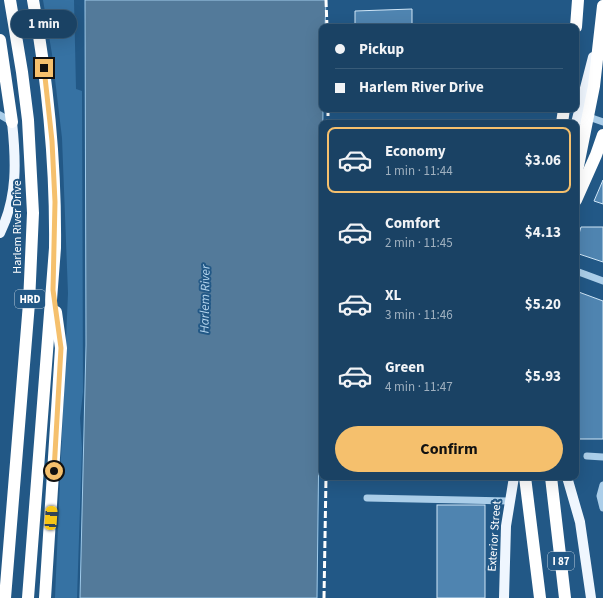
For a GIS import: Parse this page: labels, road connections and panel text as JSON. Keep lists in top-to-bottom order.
{
  "streets": {
    "highway": ["Harlem River Drive", "HRD", "I 87"],
    "main road": ["Exterior Street"]
  },
  "water": ["Harlem River"],
  "page": {
    "bubble": "1 min",
    "banner": ["Pickup", "Harlem River Drive"],
    "list": [
      {
        "name": "Economy",
        "note": "1 min · 11:44",
        "value": "$3.06"
      },
      {
        "name": "Comfort",
        "note": "2 min · 11:45",
        "value": "$4.13"
      },
      {
        "name": "XL",
        "note": "3 min · 11:46",
        "value": "$5.20"
      },
      {
        "name": "Green",
        "note": "4 min · 11:47",
        "value": "$5.93"
      }
    ],
    "buttons": "Confirm"
  }
}
